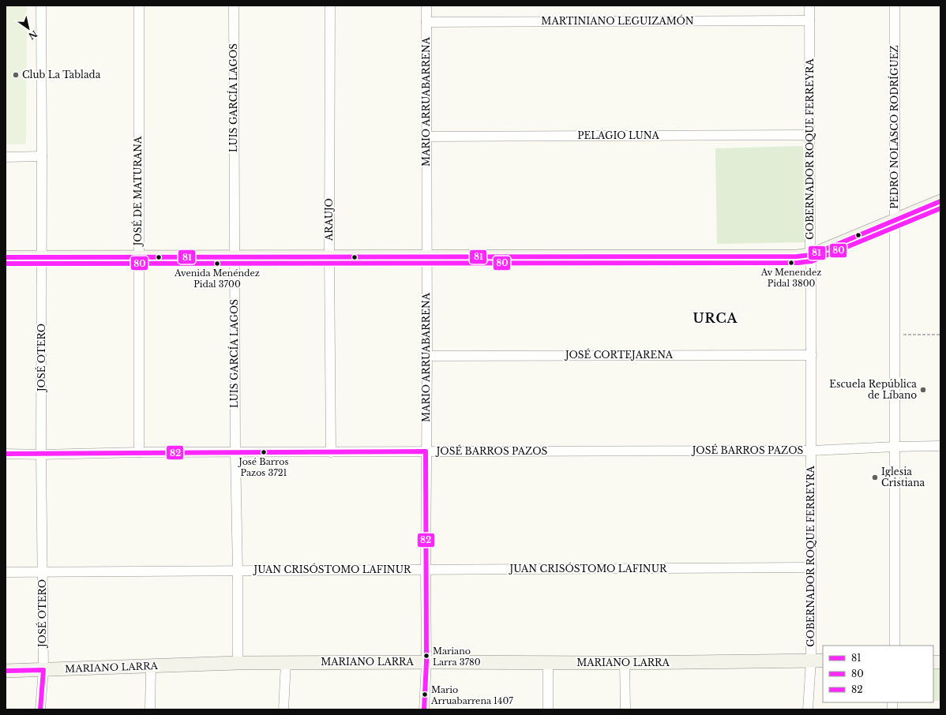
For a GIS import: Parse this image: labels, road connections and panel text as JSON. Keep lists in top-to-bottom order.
{
  "streets": {
    "main road": ["MARIANO LARRA"],
    "street": [
      "MARTINIANO LEGUIZAMÓN",
      "LUIS GARCÍA LAGOS",
      "MARIO ARRUABARRENA",
      "PEDRO NOLASCO RODRÍGUEZ",
      "PELAGIO LUNA",
      "GOBERNADOR ROQUE FERREYRA",
      "JOSÉ DE MATURANA",
      "ARAUJO",
      "JOSÉ CORTEJARENA",
      "JOSÉ OTERO",
      "JOSÉ BARROS PAZOS",
      "JUAN CRISÓSTOMO LAFINUR"
    ]
  },
  "crossings": [
    ["MARTINIANO LEGUIZAMÓN", "MARIO ARRUABARRENA"],
    ["MARTINIANO LEGUIZAMÓN", "GOBERNADOR ROQUE FERREYRA"],
    ["LUIS GARCÍA LAGOS", "JOSÉ BARROS PAZOS"],
    ["LUIS GARCÍA LAGOS", "JUAN CRISÓSTOMO LAFINUR"],
    ["LUIS GARCÍA LAGOS", "MARIANO LARRA"],
    ["MARIO ARRUABARRENA", "PELAGIO LUNA"],
    ["MARIO ARRUABARRENA", "JOSÉ CORTEJARENA"],
    ["MARIO ARRUABARRENA", "JOSÉ BARROS PAZOS"],
    ["MARIO ARRUABARRENA", "JUAN CRISÓSTOMO LAFINUR"],
    ["MARIO ARRUABARRENA", "MARIANO LARRA"],
    ["PEDRO NOLASCO RODRÍGUEZ", "JOSÉ BARROS PAZOS"],
    ["PELAGIO LUNA", "GOBERNADOR ROQUE FERREYRA"],
    ["GOBERNADOR ROQUE FERREYRA", "JOSÉ CORTEJARENA"],
    ["GOBERNADOR ROQUE FERREYRA", "JOSÉ BARROS PAZOS"],
    ["GOBERNADOR ROQUE FERREYRA", "JUAN CRISÓSTOMO LAFINUR"],
    ["GOBERNADOR ROQUE FERREYRA", "MARIANO LARRA"],
    ["JOSÉ DE MATURANA", "JOSÉ BARROS PAZOS"],
    ["ARAUJO", "JOSÉ BARROS PAZOS"],
    ["JOSÉ OTERO", "JOSÉ BARROS PAZOS"],
    ["JOSÉ OTERO", "JUAN CRISÓSTOMO LAFINUR"],
    ["JOSÉ OTERO", "MARIANO LARRA"]
  ],
  "districts": ["URCA"],
  "places": [
    "Club La Tablada",
    "Av Menendez Pidal 3800",
    "Avenida Menéndez Pidal 3700",
    "Escuela República de Líbano",
    "José Barros Pazos 3721",
    "Iglesia Cristiana",
    "Mariano Larra 3780",
    "Mario Arruabarrena 1407"
  ],
  "lines": ["transit line 81", "transit line 80", "transit line 82"],
  "legend": ["81", "80", "82"],
  "north": "bottom right"
}
